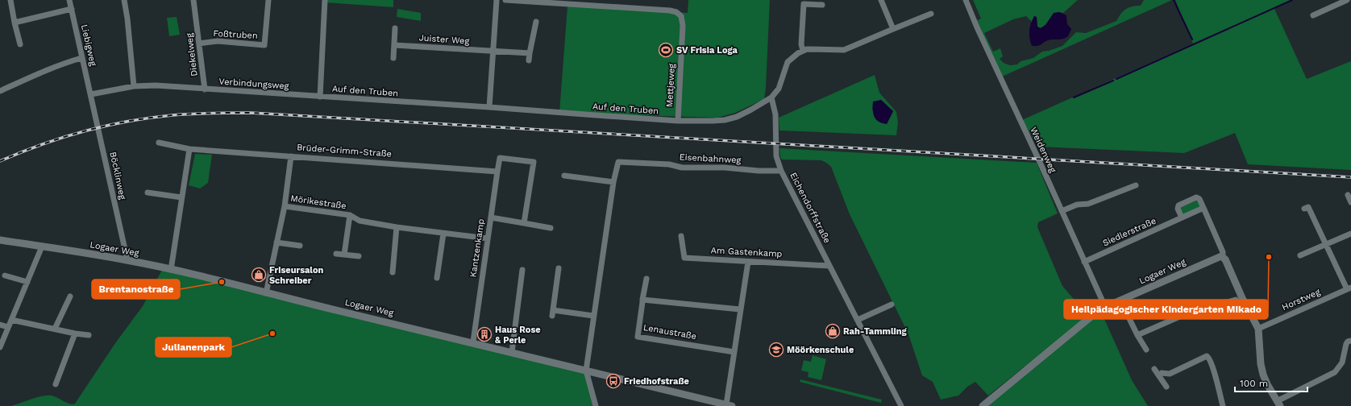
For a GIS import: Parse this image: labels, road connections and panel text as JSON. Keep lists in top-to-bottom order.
{
  "streets": {
    "street": [
      "Foßtruben",
      "Juister Weg",
      "Liebigweg",
      "Diekelweg",
      "Verbindungsweg",
      "Mettjeweg",
      "Auf den Truben",
      "Weidenweg",
      "Brüder-Grimm-Straße",
      "Eisenbahnweg",
      "Böcklinweg",
      "Mörikestraße",
      "Eichendorffstraße",
      "Siedlerstraße",
      "Kantzenkamp",
      "Logaer Weg",
      "Am Gastenkamp",
      "Horstweg",
      "Lenaustraße"
    ]
  },
  "crossings": [
    ["Foßtruben", "Diekelweg"],
    ["Liebigweg", "Verbindungsweg"],
    ["Liebigweg", "Böcklinweg"],
    ["Diekelweg", "Verbindungsweg"],
    ["Verbindungsweg", "Auf den Truben"],
    ["Verbindungsweg", "Böcklinweg"],
    ["Mettjeweg", "Auf den Truben"],
    ["Auf den Truben", "Eichendorffstraße"],
    ["Weidenweg", "Siedlerstraße"],
    ["Weidenweg", "Logaer Weg"],
    ["Brüder-Grimm-Straße", "Kantzenkamp"],
    ["Eisenbahnweg", "Eichendorffstraße"],
    ["Böcklinweg", "Logaer Weg"],
    ["Mörikestraße", "Kantzenkamp"],
    ["Eichendorffstraße", "Am Gastenkamp"],
    ["Kantzenkamp", "Logaer Weg"]
  ],
  "places": {
    "sports": ["SV Frisia Loga"],
    "other": ["Heilpädagogischer Kindergarten Mikado", "Brentanostraße", "Julianenpark"],
    "shop": ["Friseursalon Schreiber", "Rah-Tammling"],
    "building": ["Haus Rose & Perle"],
    "school or university": ["Möörkenschule"],
    "bus stop": ["Friedhofstraße"]
  },
  "scale_bar": "100 m"
}
